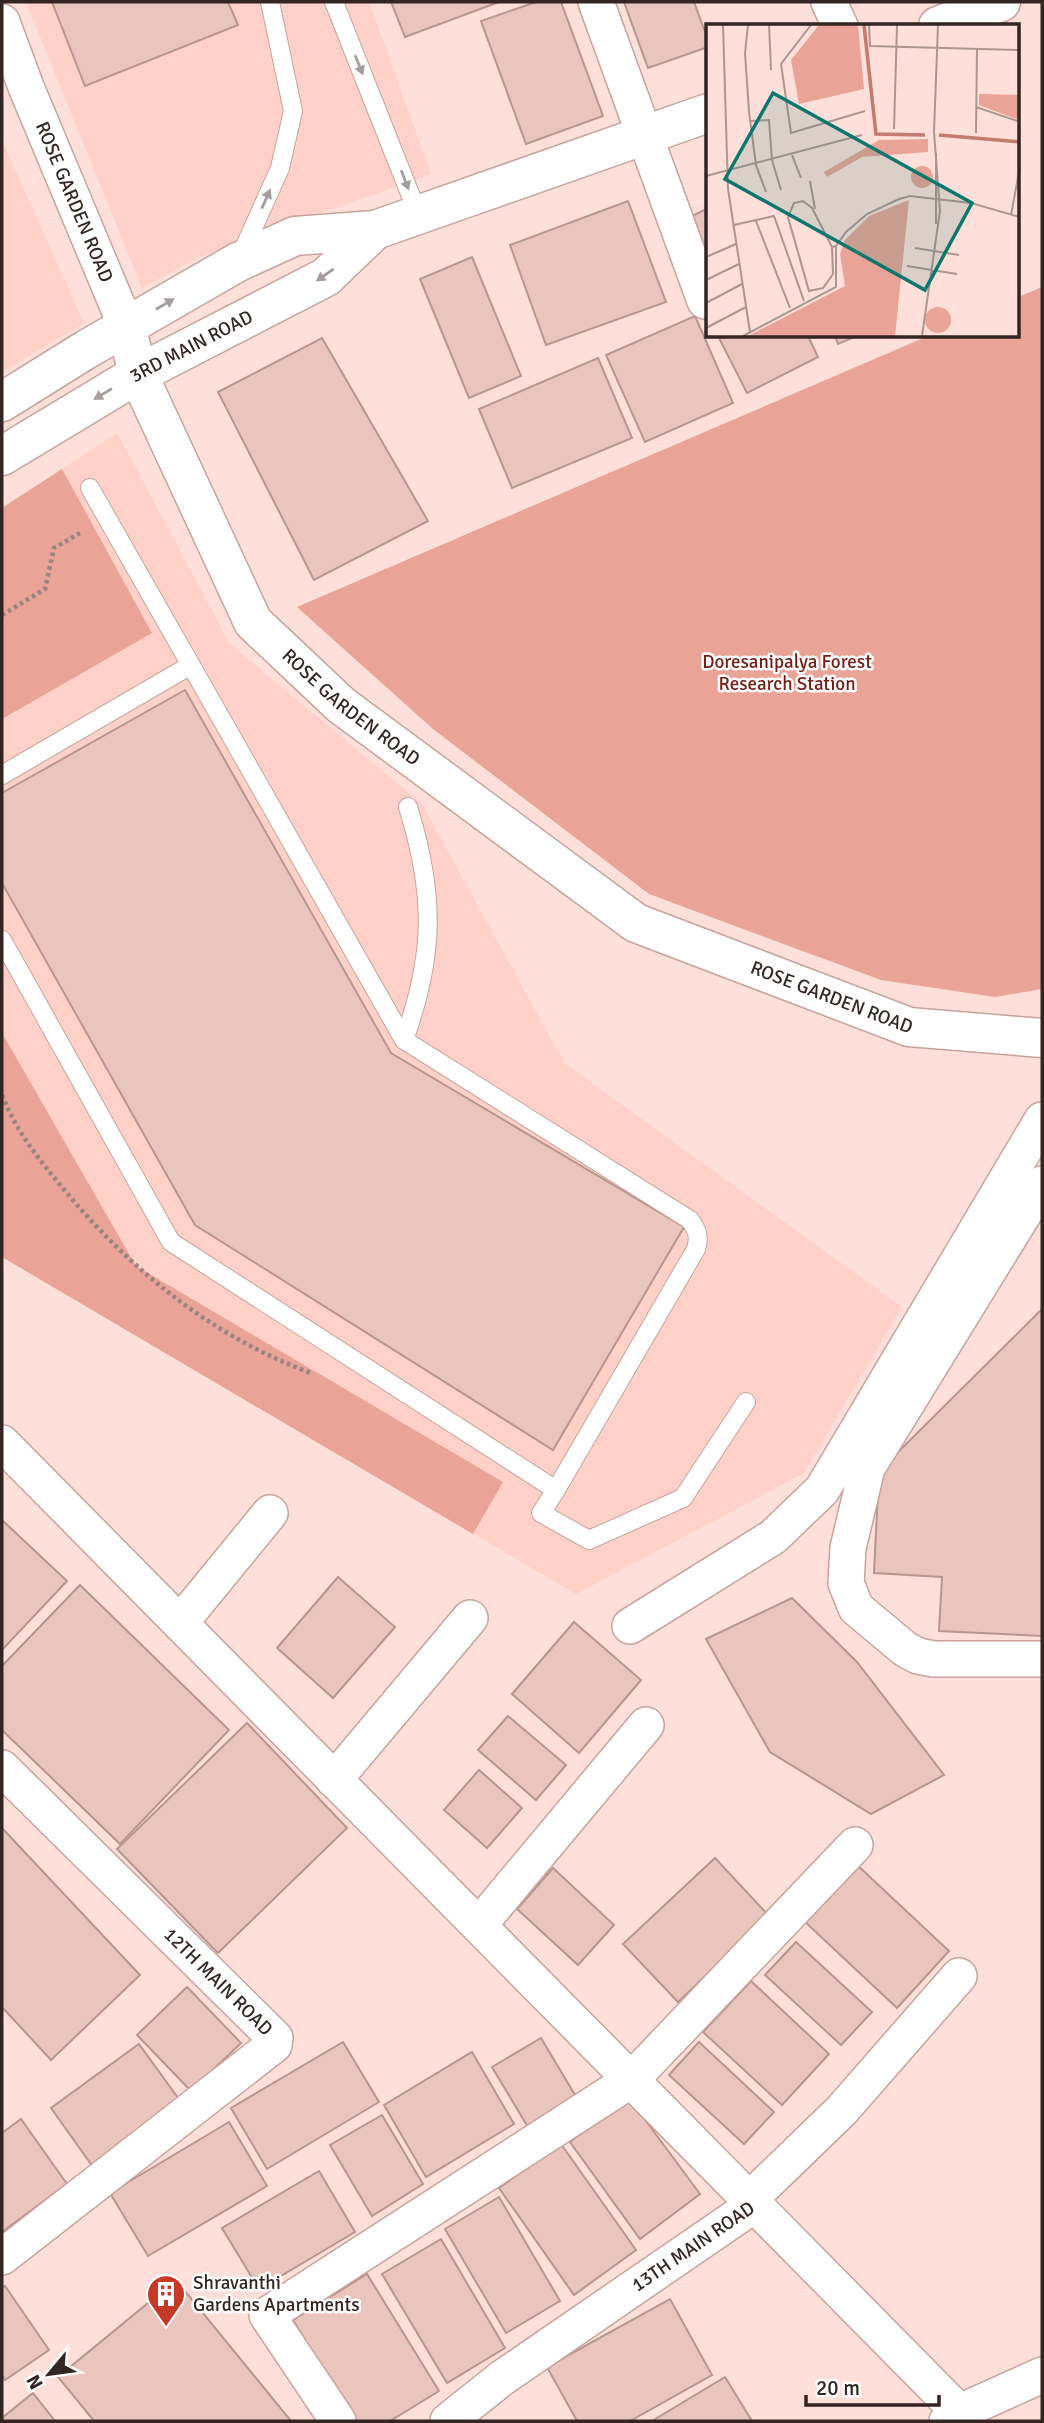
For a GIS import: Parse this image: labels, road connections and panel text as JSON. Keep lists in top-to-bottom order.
{
  "streets": {
    "street": [
      "ROSE GARDEN ROAD",
      "3RD MAIN ROAD",
      "12TH MAIN ROAD",
      "13TH MAIN ROAD"
    ]
  },
  "crossings": [
    ["ROSE GARDEN ROAD", "3RD MAIN ROAD"]
  ],
  "parks": ["Doresanipalya Forest Research Station"],
  "places": {
    "building": ["Shravanthi Gardens Apartments"]
  },
  "scale_bar": "20 m",
  "north": "bottom left"
}
